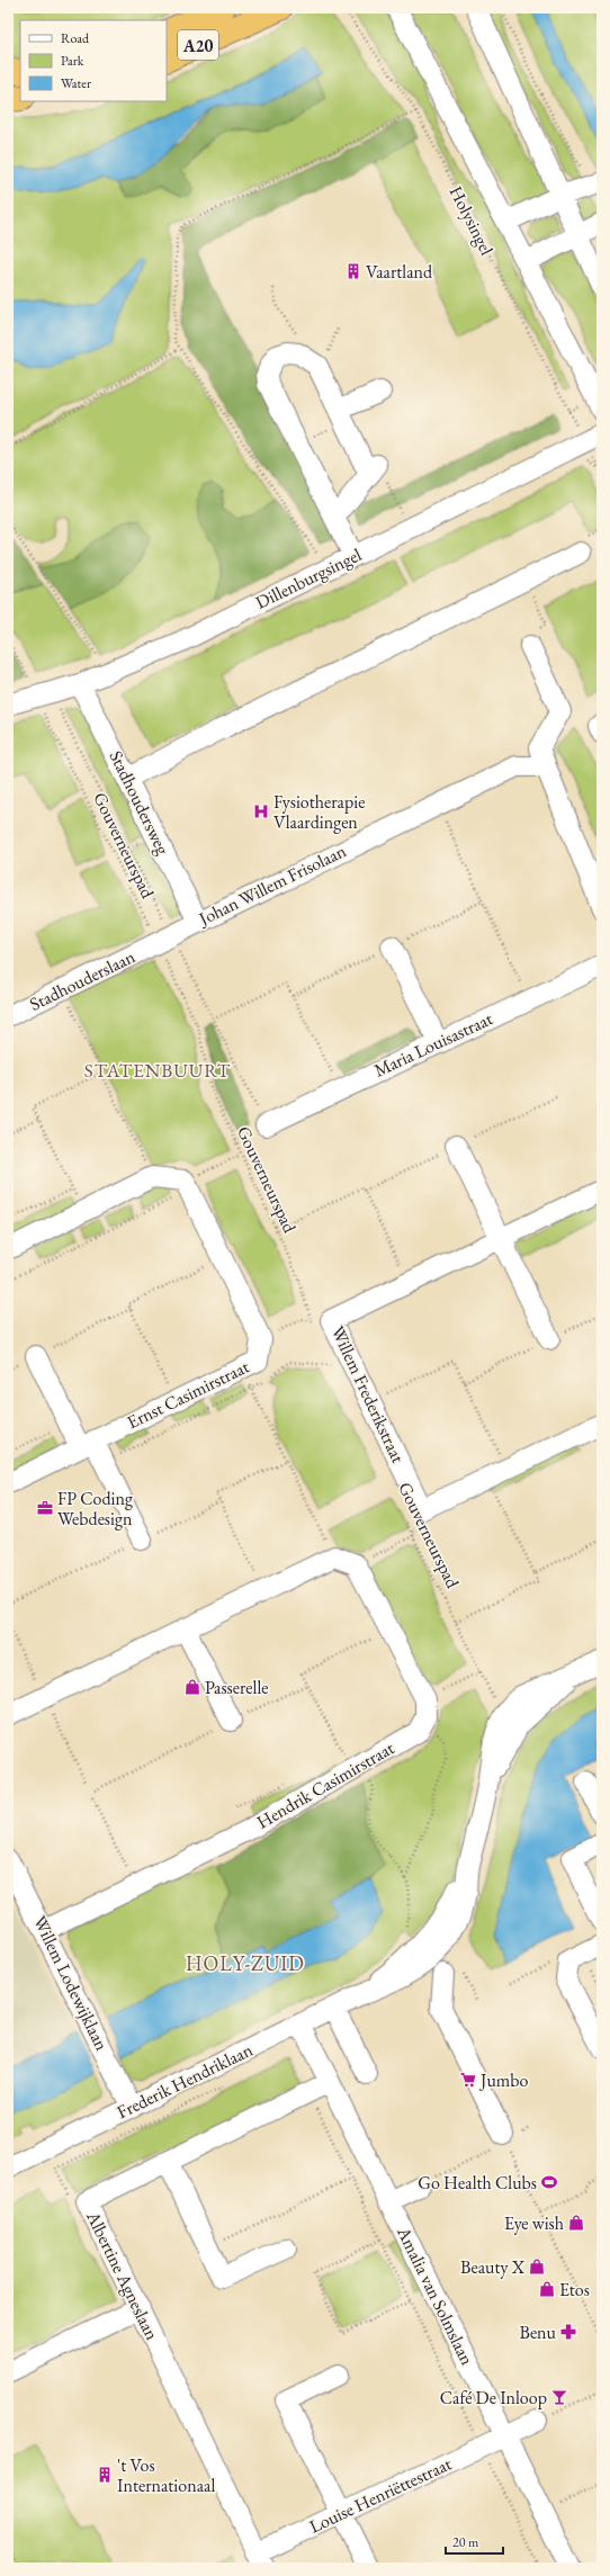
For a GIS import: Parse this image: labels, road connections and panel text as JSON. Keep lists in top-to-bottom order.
{
  "streets": {
    "highway": ["A20"],
    "street": [
      "Holysingel",
      "Dillenburgsingel",
      "Stadhoudersweg",
      "Johan Willem Frisolaan",
      "Stadhouderslaan",
      "Maria Louisastraat",
      "Ernst Casimirstraat",
      "Willem Frederikstraat",
      "Hendrik Casimirstraat",
      "Willem Lodewijklaan",
      "Frederik Hendriklaan",
      "Albertine Agneslaan",
      "Amalia van Solmslaan",
      "Louise Henriëttestraat"
    ],
    "path": ["Gouverneurspad"]
  },
  "crossings": [
    ["Holysingel", "Dillenburgsingel"],
    ["Dillenburgsingel", "Stadhoudersweg"],
    ["Dillenburgsingel", "Gouverneurspad"],
    ["Stadhoudersweg", "Johan Willem Frisolaan"],
    ["Gouverneurspad", "Johan Willem Frisolaan"],
    ["Gouverneurspad", "Stadhouderslaan"],
    ["Gouverneurspad", "Willem Frederikstraat"],
    ["Gouverneurspad", "Frederik Hendriklaan"],
    ["Johan Willem Frisolaan", "Stadhouderslaan"],
    ["Hendrik Casimirstraat", "Willem Lodewijklaan"],
    ["Willem Lodewijklaan", "Frederik Hendriklaan"],
    ["Frederik Hendriklaan", "Amalia van Solmslaan"],
    ["Albertine Agneslaan", "Amalia van Solmslaan"],
    ["Albertine Agneslaan", "Louise Henriëttestraat"],
    ["Amalia van Solmslaan", "Louise Henriëttestraat"]
  ],
  "districts": ["STATENBUURT", "HOLY-ZUID"],
  "places": {
    "building": ["Vaartland", "'t Vos Internationaal"],
    "hospital": ["Fysiotherapie Vlaardingen"],
    "office": ["FP Coding Webdesign"],
    "shop": [
      "Passerelle",
      "Eye wish",
      "Beauty X",
      "Etos"
    ],
    "supermarket": ["Jumbo"],
    "sports": ["Go Health Clubs"],
    "pharmacy": ["Benu"],
    "bar": ["Café De Inloop"]
  },
  "legend": ["Road", "Park", "Water"],
  "scale_bar": "20 m"
}
